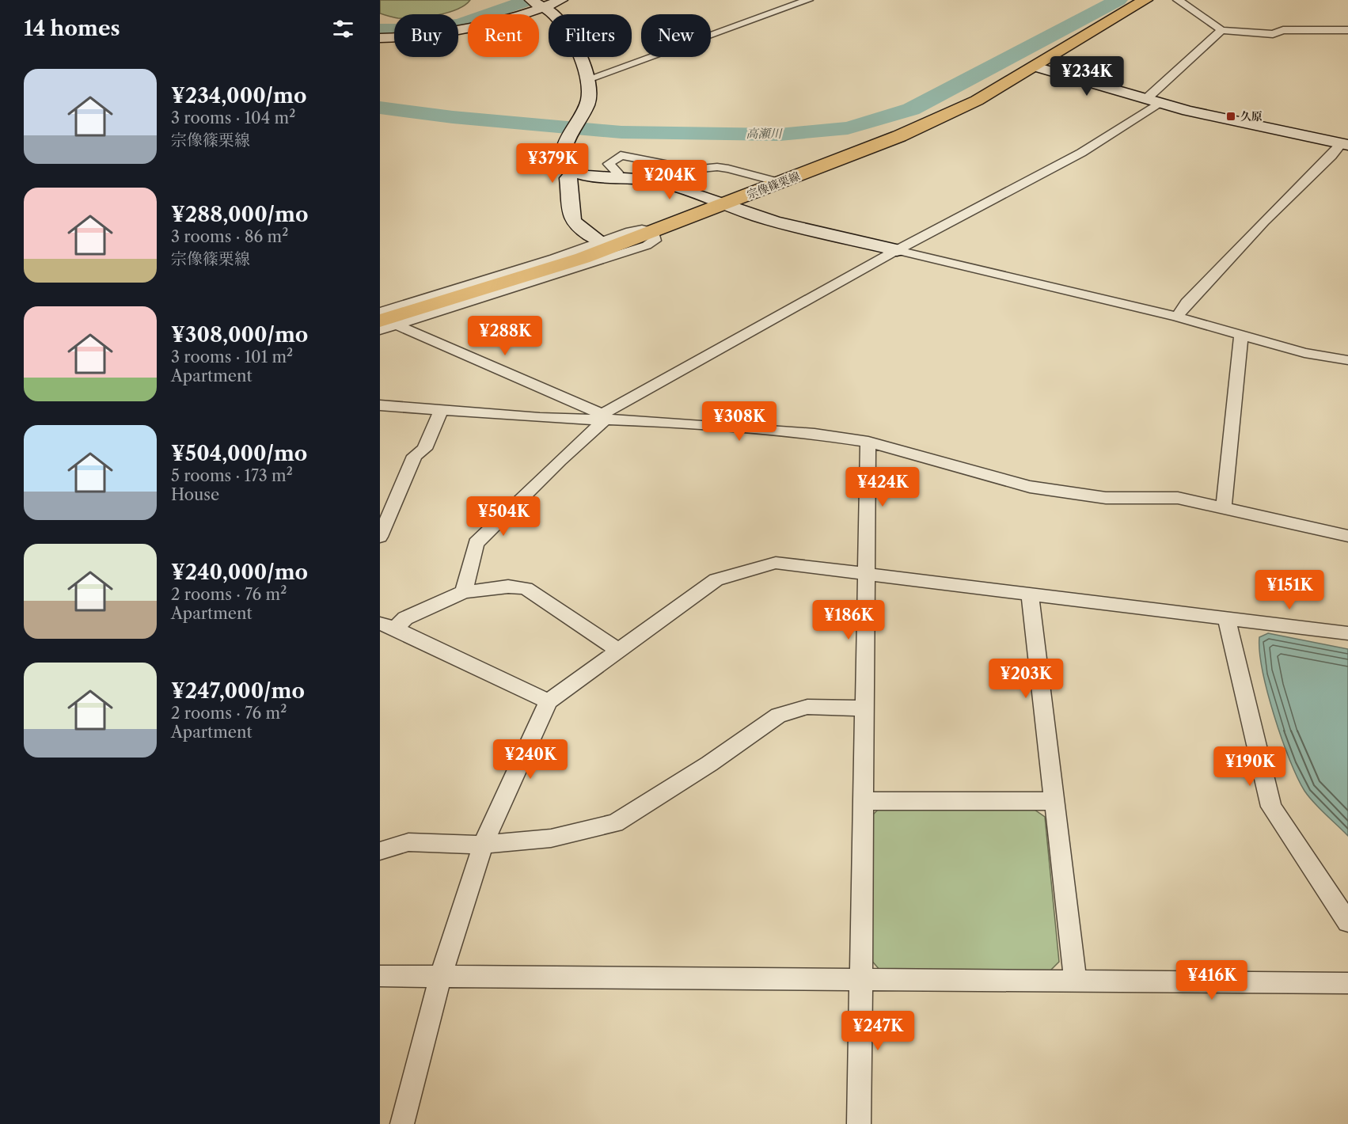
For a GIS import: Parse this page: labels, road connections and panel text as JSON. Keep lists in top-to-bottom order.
{
  "streets": {
    "main road": ["宗像篠栗線"]
  },
  "water": ["高瀬川"],
  "places": {
    "transit": ["久原"]
  },
  "page": {
    "heading": "14 homes",
    "chip": [
      "Buy",
      "Rent",
      "Filters",
      "New"
    ],
    "price": [
      "¥234K",
      "¥379K",
      "¥204K",
      "¥288K",
      "¥308K",
      "¥424K",
      "¥504K",
      "¥151K",
      "¥186K",
      "¥203K",
      "¥240K",
      "¥190K",
      "¥416K",
      "¥247K"
    ],
    "list": [
      {
        "name": "¥234,000/mo",
        "note": "3 rooms · 104 m² · 宗像篠栗線"
      },
      {
        "name": "¥288,000/mo",
        "note": "3 rooms · 86 m² · 宗像篠栗線"
      },
      {
        "name": "¥308,000/mo",
        "note": "3 rooms · 101 m² · Apartment"
      },
      {
        "name": "¥504,000/mo",
        "note": "5 rooms · 173 m² · House"
      },
      {
        "name": "¥240,000/mo",
        "note": "2 rooms · 76 m² · Apartment"
      },
      {
        "name": "¥247,000/mo",
        "note": "2 rooms · 76 m² · Apartment"
      }
    ]
  }
}
